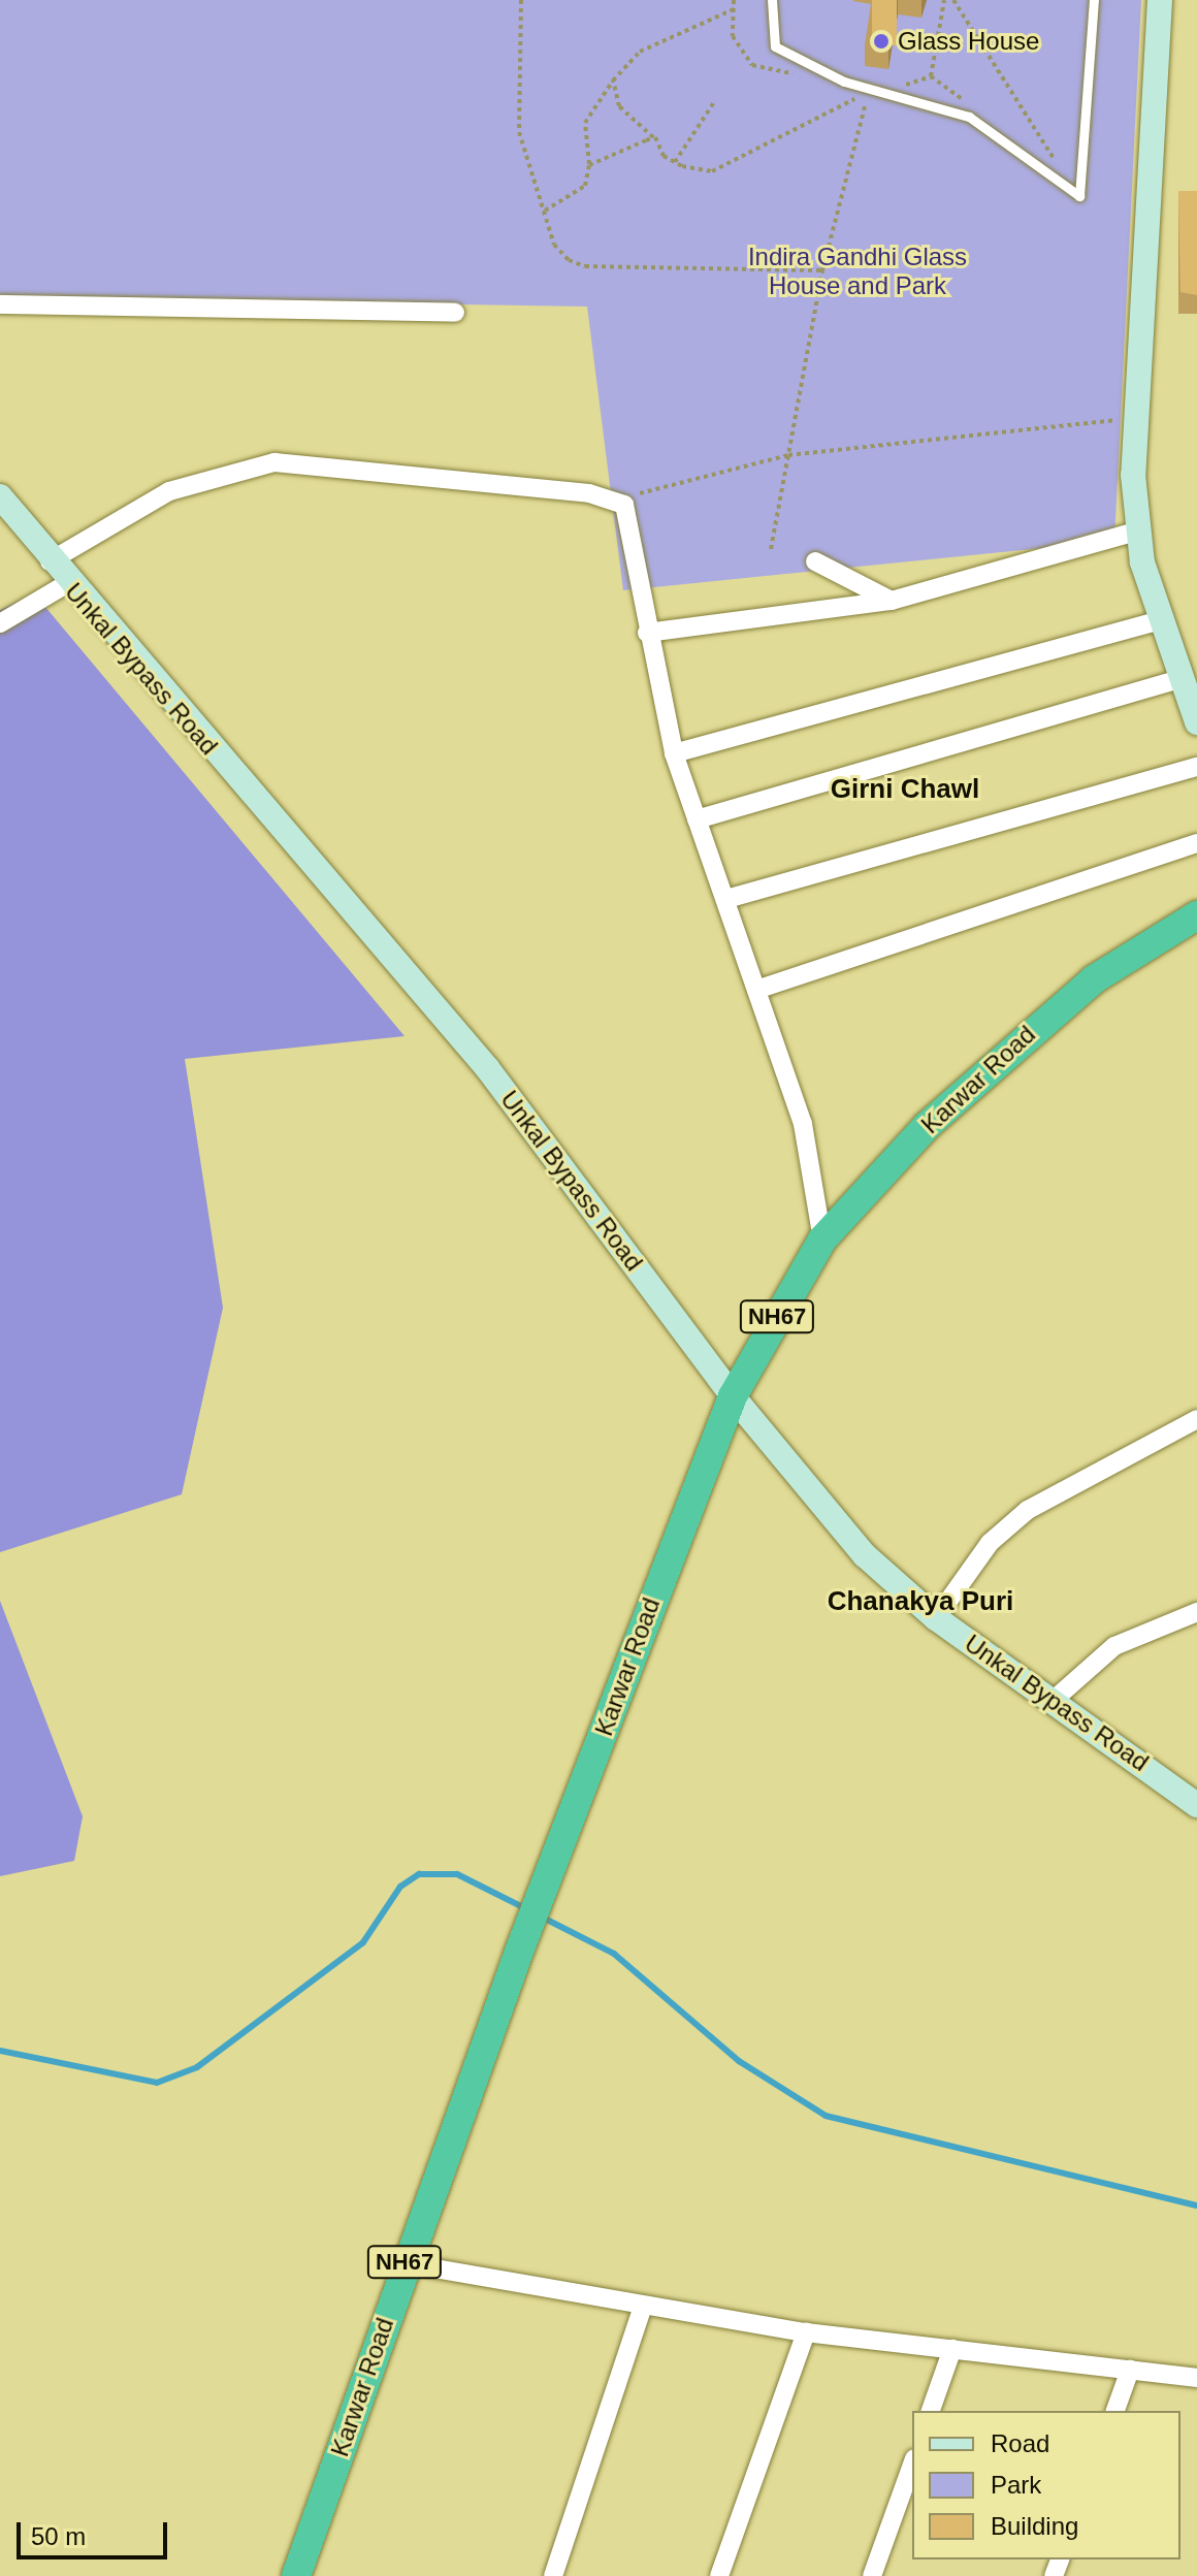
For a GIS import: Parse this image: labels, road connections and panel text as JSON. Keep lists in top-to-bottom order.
{
  "streets": {
    "highway": ["Karwar Road", "NH67"],
    "main road": ["Unkal Bypass Road"]
  },
  "crossings": [
    ["Unkal Bypass Road", "Karwar Road"]
  ],
  "districts": ["Girni Chawl", "Chanakya Puri"],
  "parks": ["Indira Gandhi Glass House and Park"],
  "places": ["Glass House"],
  "legend": ["Road", "Park", "Building"],
  "scale_bar": "50 m"
}
